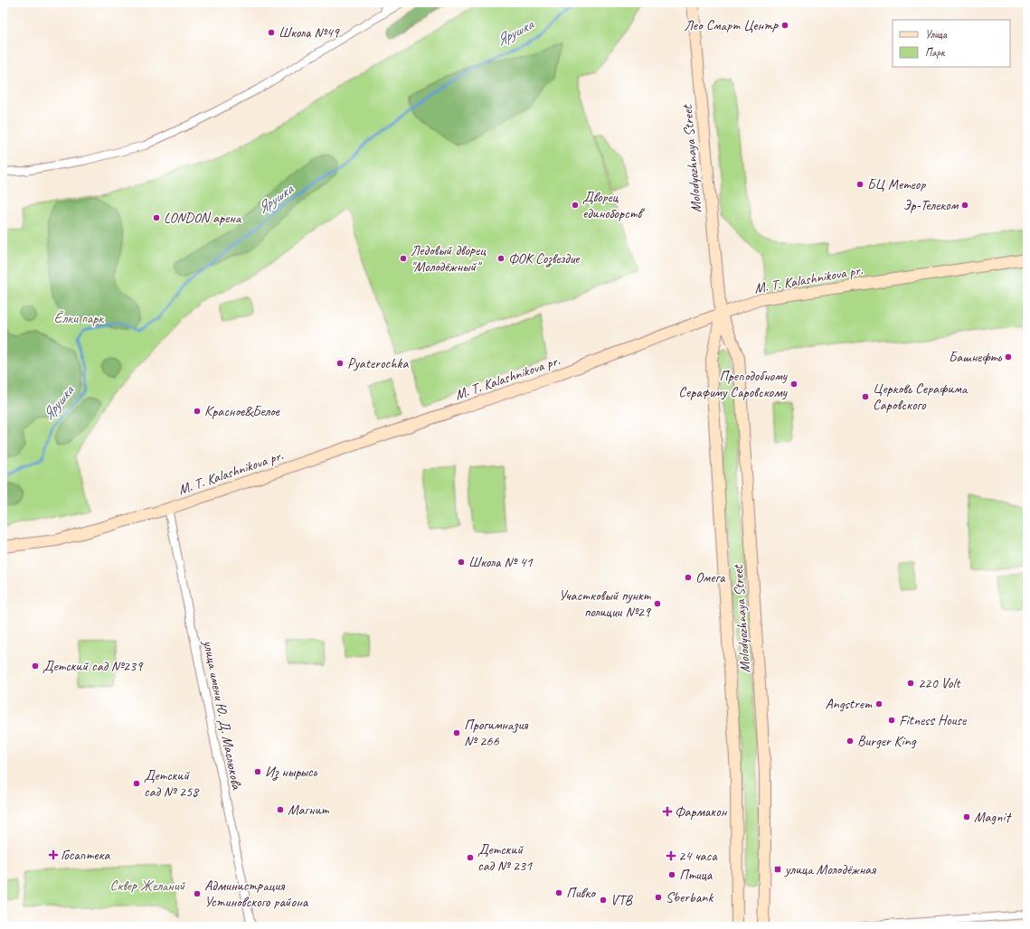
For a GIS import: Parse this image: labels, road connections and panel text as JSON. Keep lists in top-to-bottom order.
{
  "streets": {
    "main road": ["Molodyozhnaya Street", "M. T. Kalashnikova pr."],
    "street": ["улица имени Ю. Д. Маслюкова"]
  },
  "crossings": [
    ["Molodyozhnaya Street", "M. T. Kalashnikova pr."],
    ["M. T. Kalashnikova pr.", "улица имени Ю. Д. Маслюкова"]
  ],
  "water": ["Ярушка"],
  "parks": ["Ёлки парк", "Сквер Желаний"],
  "places": {
    "other": [
      "Лео Смарт Центр",
      "Школа №49",
      "БЦ Метеор",
      "Дворец единоборств",
      "Эр-Телеком",
      "LONDON арена",
      "Ледовый дворец \"Молодёжный\"",
      "ФОК Созвездие",
      "Башнефть",
      "Pyaterochka",
      "Преподобному Серафиму Саровскому",
      "Церковь Серафима Саровского",
      "Красное&Белое",
      "Школа № 41",
      "Омега",
      "Участковый пункт полиции №29",
      "Детский сад №239",
      "220 Volt",
      "Angstrem",
      "Fitness House",
      "Прогимназия № 266",
      "Burger King",
      "Из нырысь",
      "Детский сад № 258",
      "Магнит",
      "Magnit",
      "Детский сад № 231",
      "Птица",
      "Пивко",
      "Администрация Устиновского района",
      "Sberbank",
      "VTB"
    ],
    "health": ["Фармакон", "Госаптека", "24 часа"],
    "transit": ["улица Молодёжная"]
  },
  "legend": ["Улица", "Парк"]
}
